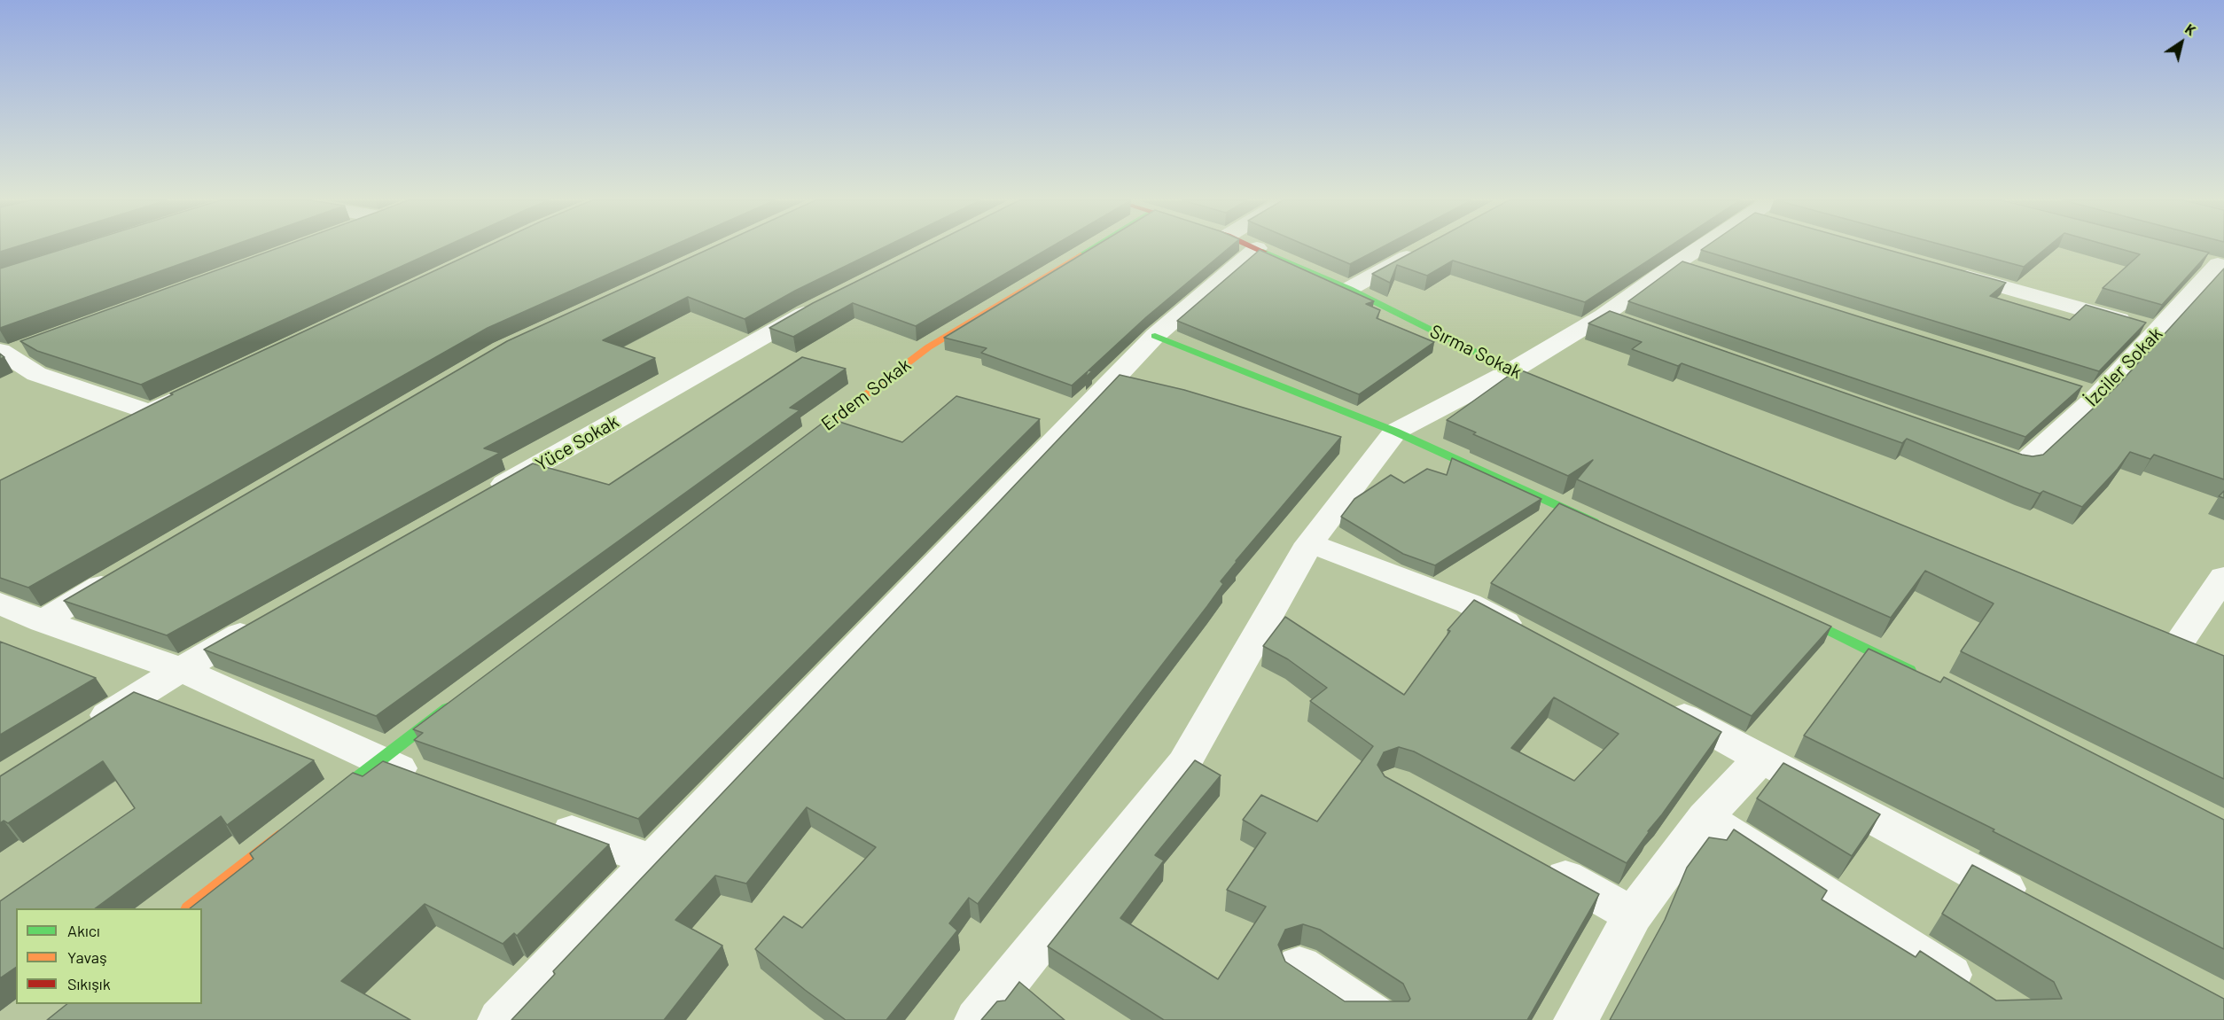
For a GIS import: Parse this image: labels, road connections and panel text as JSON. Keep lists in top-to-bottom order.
{
  "streets": {
    "street": [
      "Sırma Sokak",
      "İzciler Sokak",
      "Erdem Sokak",
      "Yüce Sokak"
    ]
  },
  "legend": ["Akıcı", "Yavaş", "Sıkışık"],
  "north": "top right"
}
